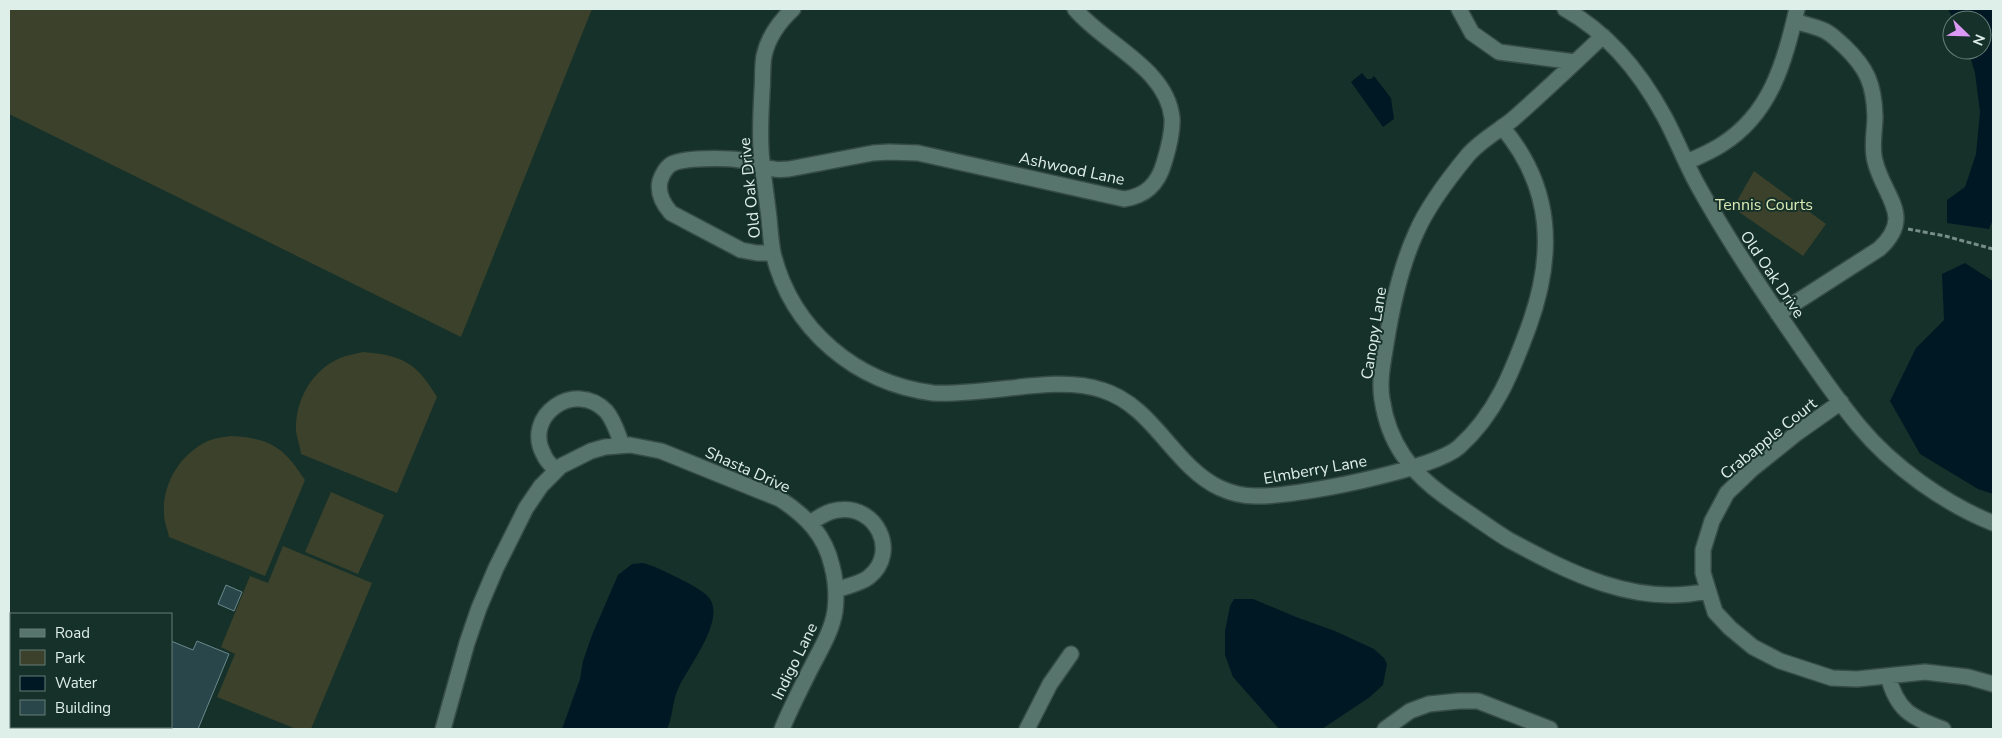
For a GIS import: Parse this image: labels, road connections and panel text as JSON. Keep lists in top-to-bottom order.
{
  "streets": {
    "street": [
      "Ashwood Lane",
      "Old Oak Drive",
      "Canopy Lane",
      "Crabapple Court",
      "Shasta Drive",
      "Elmberry Lane",
      "Indigo Lane"
    ]
  },
  "crossings": [
    ["Ashwood Lane", "Old Oak Drive"],
    ["Ashwood Lane", "Elmberry Lane"],
    ["Old Oak Drive", "Canopy Lane"],
    ["Old Oak Drive", "Crabapple Court"],
    ["Old Oak Drive", "Elmberry Lane"],
    ["Canopy Lane", "Crabapple Court"],
    ["Canopy Lane", "Elmberry Lane"],
    ["Shasta Drive", "Indigo Lane"]
  ],
  "parks": ["Tennis Courts"],
  "legend": [
    "Road",
    "Park",
    "Water",
    "Building"
  ],
  "north": "bottom right"
}
